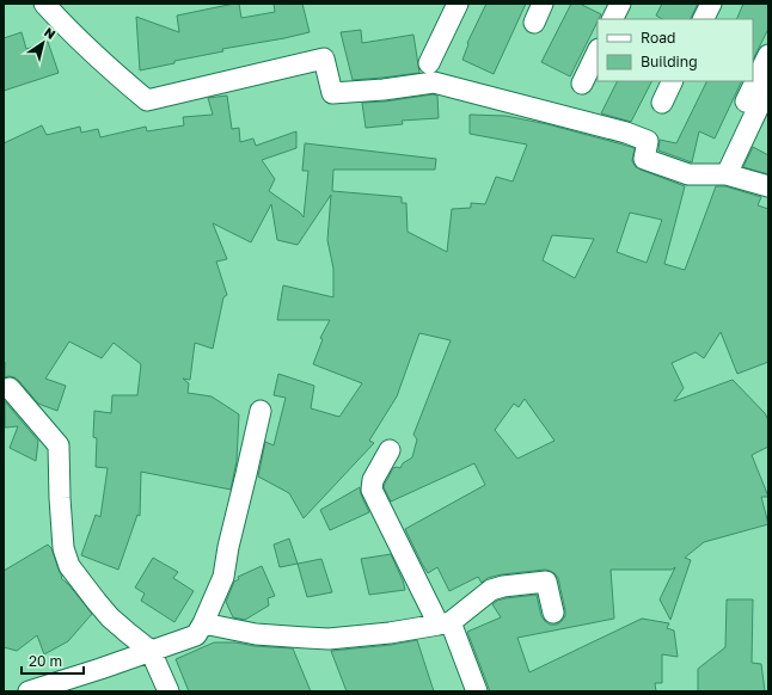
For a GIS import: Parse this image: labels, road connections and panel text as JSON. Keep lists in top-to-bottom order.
{
  "legend": ["Road", "Building"],
  "scale_bar": "20 m",
  "north": "top right"
}
